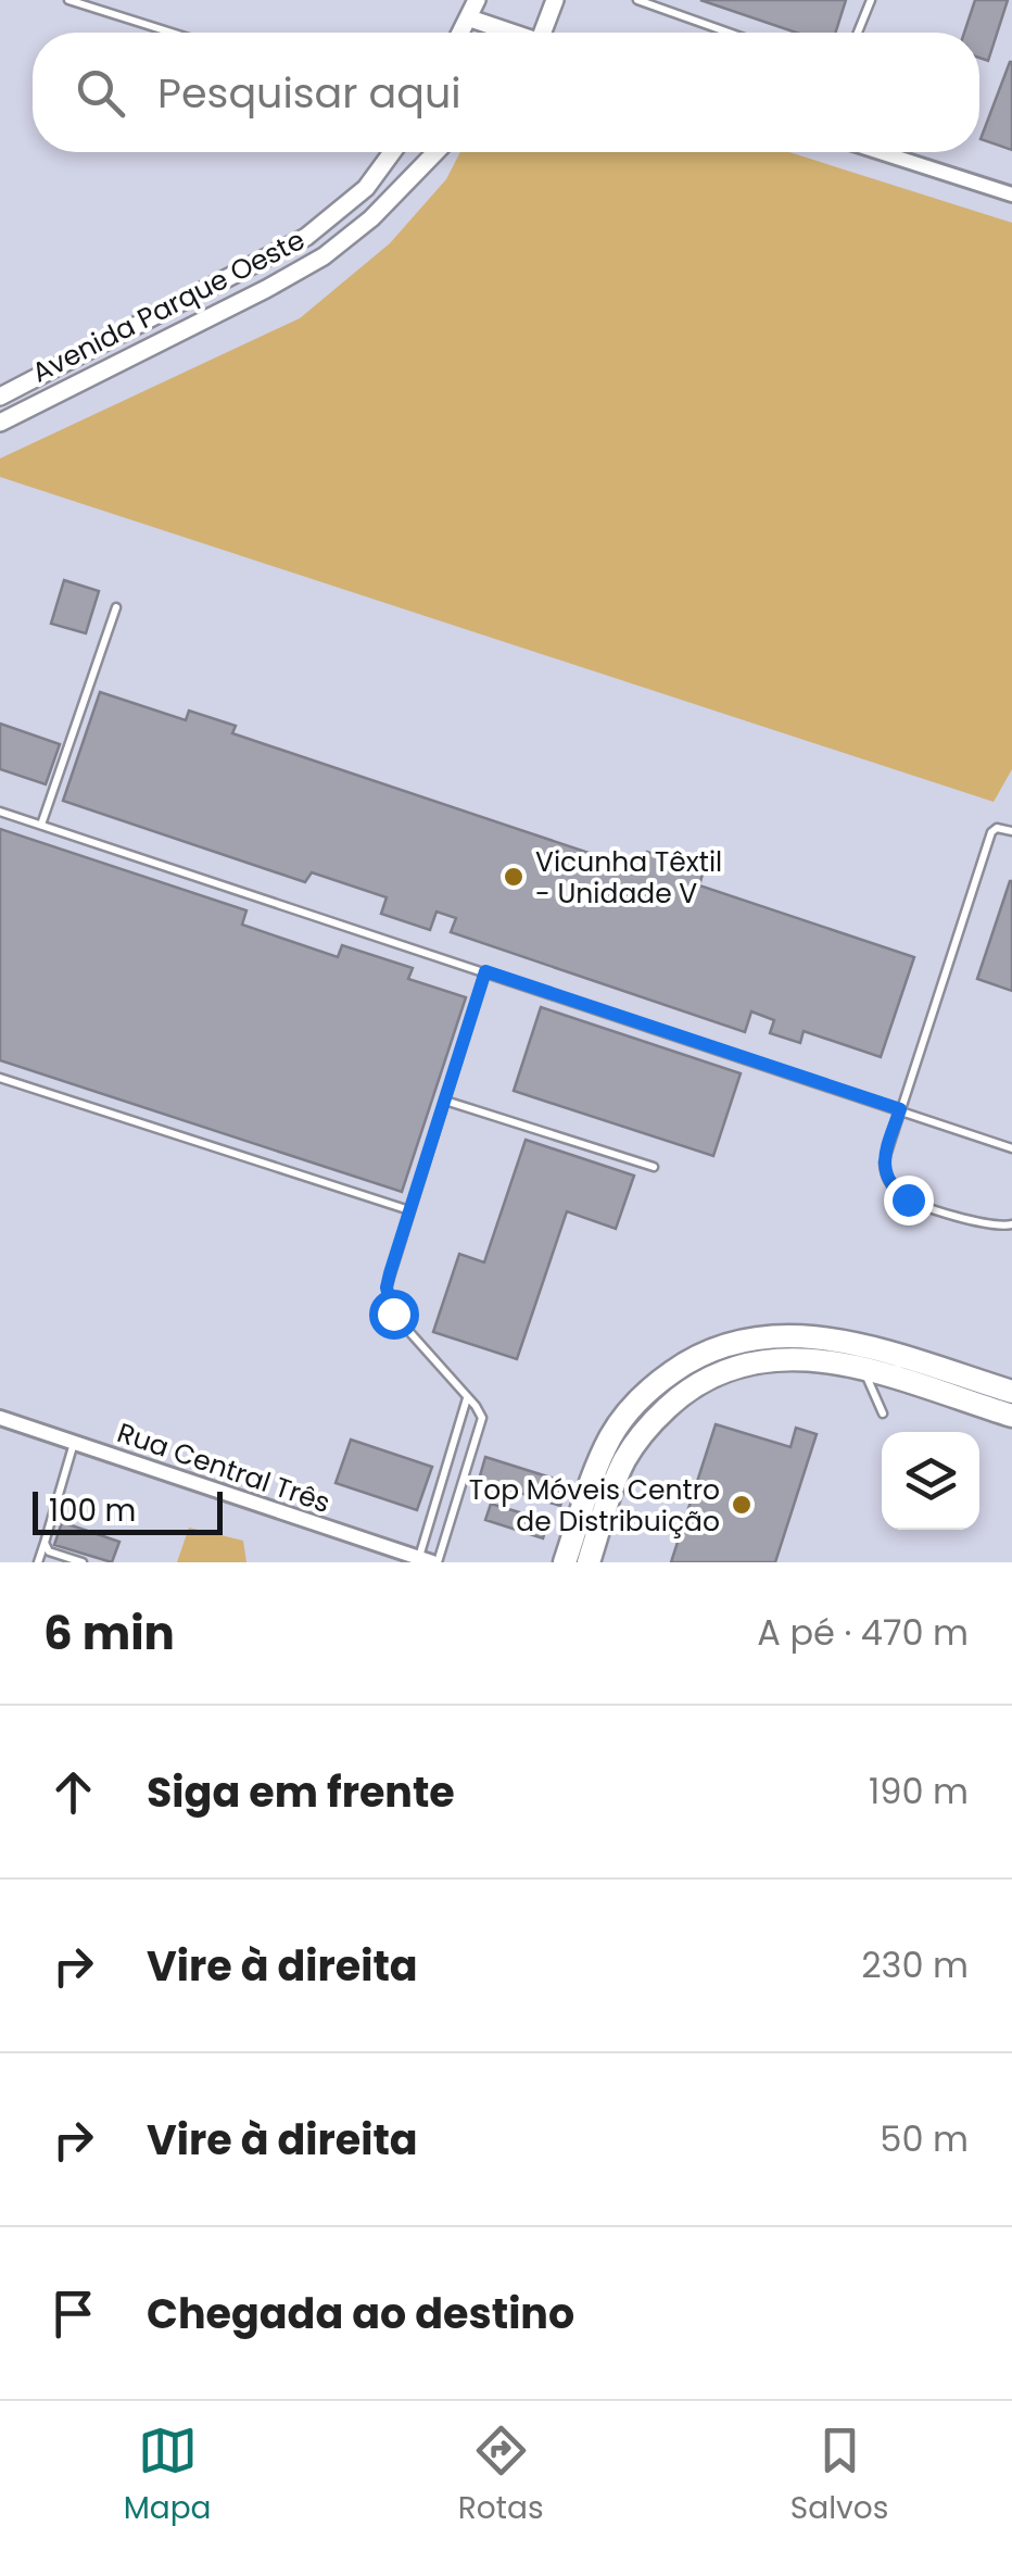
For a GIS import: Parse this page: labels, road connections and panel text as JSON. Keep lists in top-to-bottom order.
{
  "streets": {
    "street": ["Avenida Parque Oeste", "Rua Central Três"]
  },
  "places": ["Vicunha Têxtil - Unidade V", "Top Móveis Centro de Distribuição"],
  "scale_bar": "100 m",
  "page": {
    "search": "Pesquisar aqui",
    "scale": "100 m",
    "heading": ["6 min", "A pé · 470 m"],
    "list": [
      ["Siga em frente", "190 m"],
      ["Vire à direita", "230 m"],
      ["Vire à direita", "50 m"],
      "Chegada ao destino"
    ],
    "nav": ["Mapa", "Rotas", "Salvos"]
  }
}
